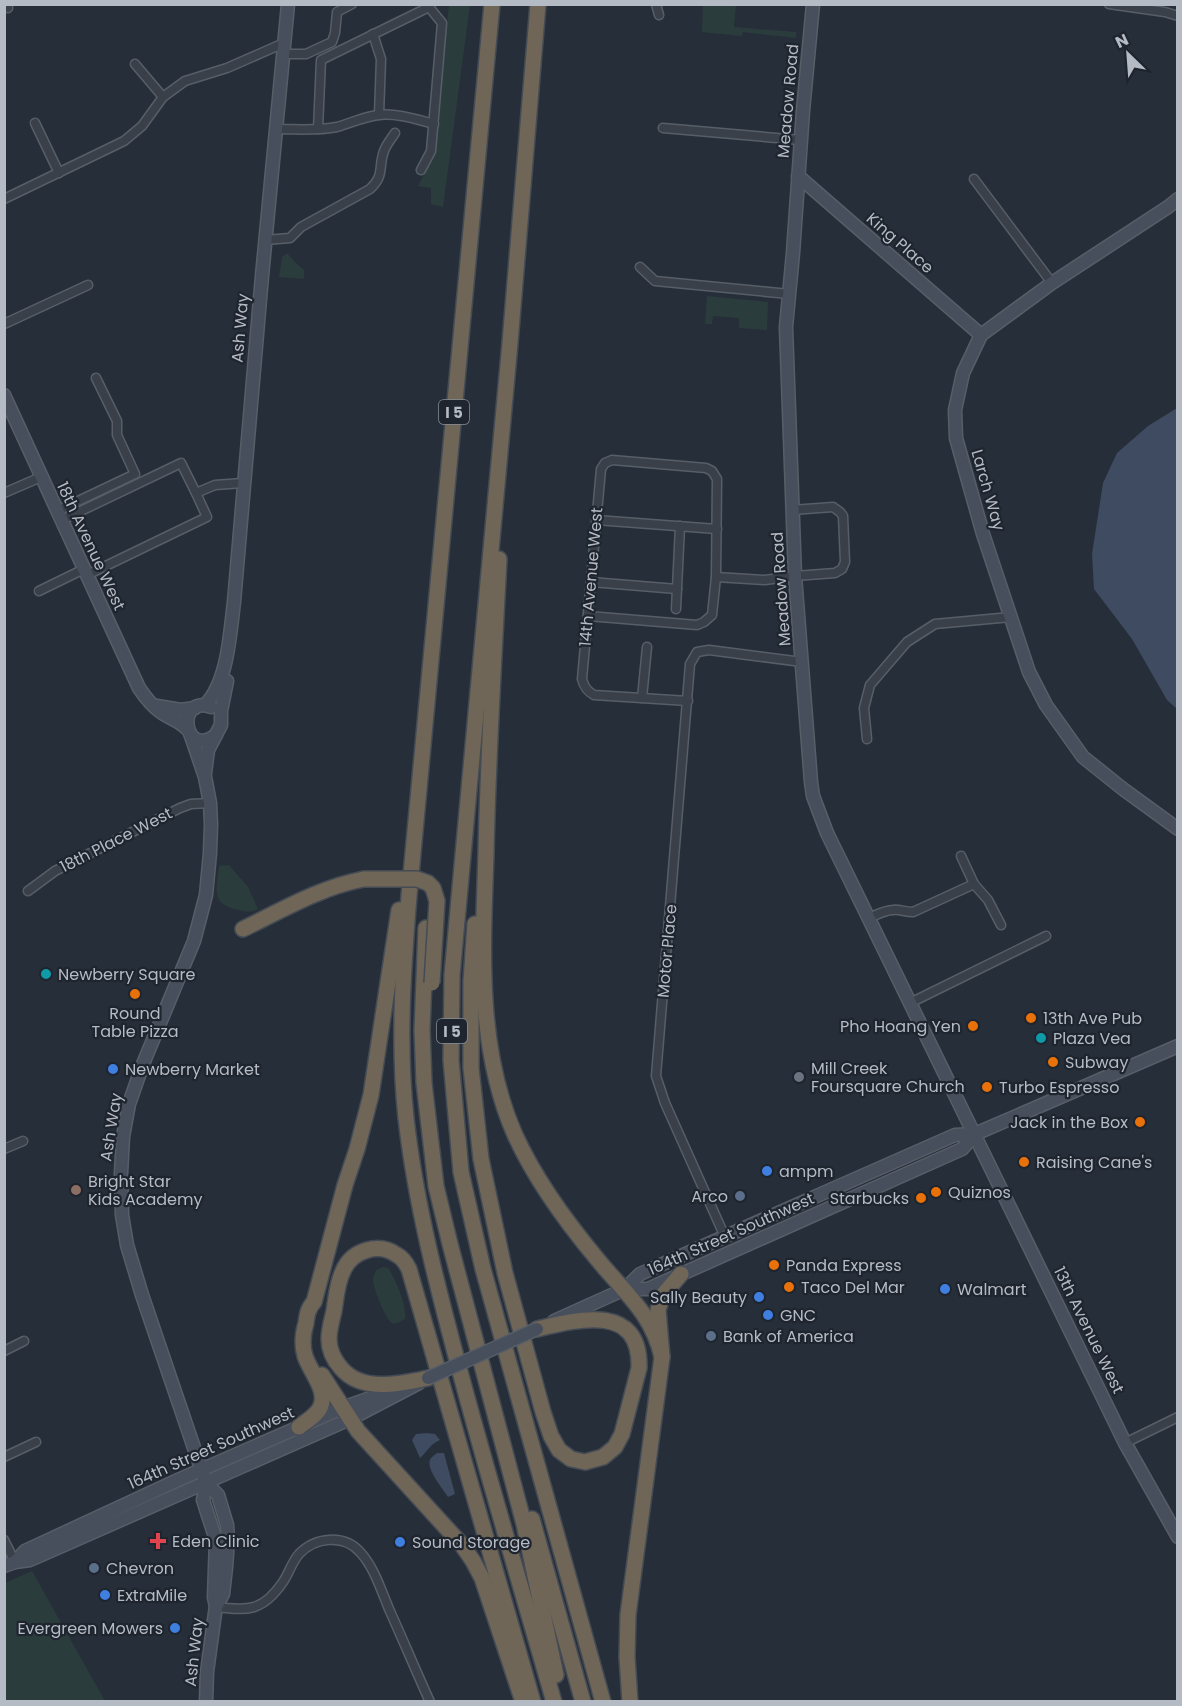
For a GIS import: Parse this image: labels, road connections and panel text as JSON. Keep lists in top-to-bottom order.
{
  "streets": {
    "highway": ["I 5"],
    "street": [
      "Meadow Road",
      "King Place",
      "Ash Way",
      "Larch Way",
      "18th Avenue West",
      "14th Avenue West",
      "18th Place West",
      "Motor Place",
      "164th Street Southwest",
      "13th Avenue West"
    ]
  },
  "crossings": [
    ["Meadow Road", "King Place"],
    ["Meadow Road", "Motor Place"],
    ["Meadow Road", "164th Street Southwest"],
    ["Meadow Road", "13th Avenue West"],
    ["King Place", "Larch Way"],
    ["Ash Way", "18th Avenue West"],
    ["Ash Way", "18th Place West"],
    ["Ash Way", "164th Street Southwest"],
    ["Motor Place", "164th Street Southwest"],
    ["164th Street Southwest", "13th Avenue West"]
  ],
  "places": {
    "other": [
      "Newberry Square",
      "Round Table Pizza",
      "13th Ave Pub",
      "Pho Hoang Yen",
      "Plaza Vea",
      "Subway",
      "Newberry Market",
      "Mill Creek Foursquare Church",
      "Turbo Espresso",
      "Jack in the Box",
      "Raising Cane's",
      "ampm",
      "Bright Star Kids Academy",
      "Quiznos",
      "Arco",
      "Starbucks",
      "Panda Express",
      "Taco Del Mar",
      "Walmart",
      "Sally Beauty",
      "GNC",
      "Bank of America",
      "Sound Storage",
      "Chevron",
      "ExtraMile",
      "Evergreen Mowers"
    ],
    "health": ["Eden Clinic"]
  },
  "north": "top left"
}
